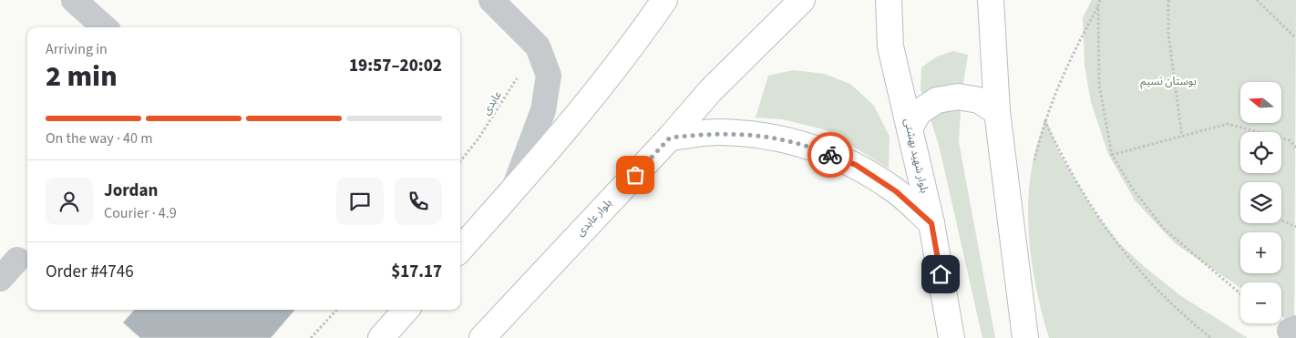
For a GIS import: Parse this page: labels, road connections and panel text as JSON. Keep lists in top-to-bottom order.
{
  "streets": {
    "main road": ["بلوار شهید بهشتی", "بلوار عابدی"],
    "path": ["عابدی"]
  },
  "parks": ["بوستان نسیم"],
  "north": "left",
  "page": {
    "heading": ["2 min", "Arriving in", "19:57–20:02"],
    "panel": [
      "Jordan",
      "Courier · 4.9",
      "Order #4746",
      "$17.17"
    ],
    "map_buttons": ["+", "−"],
    "bar": "On the way · 40 m"
  }
}
